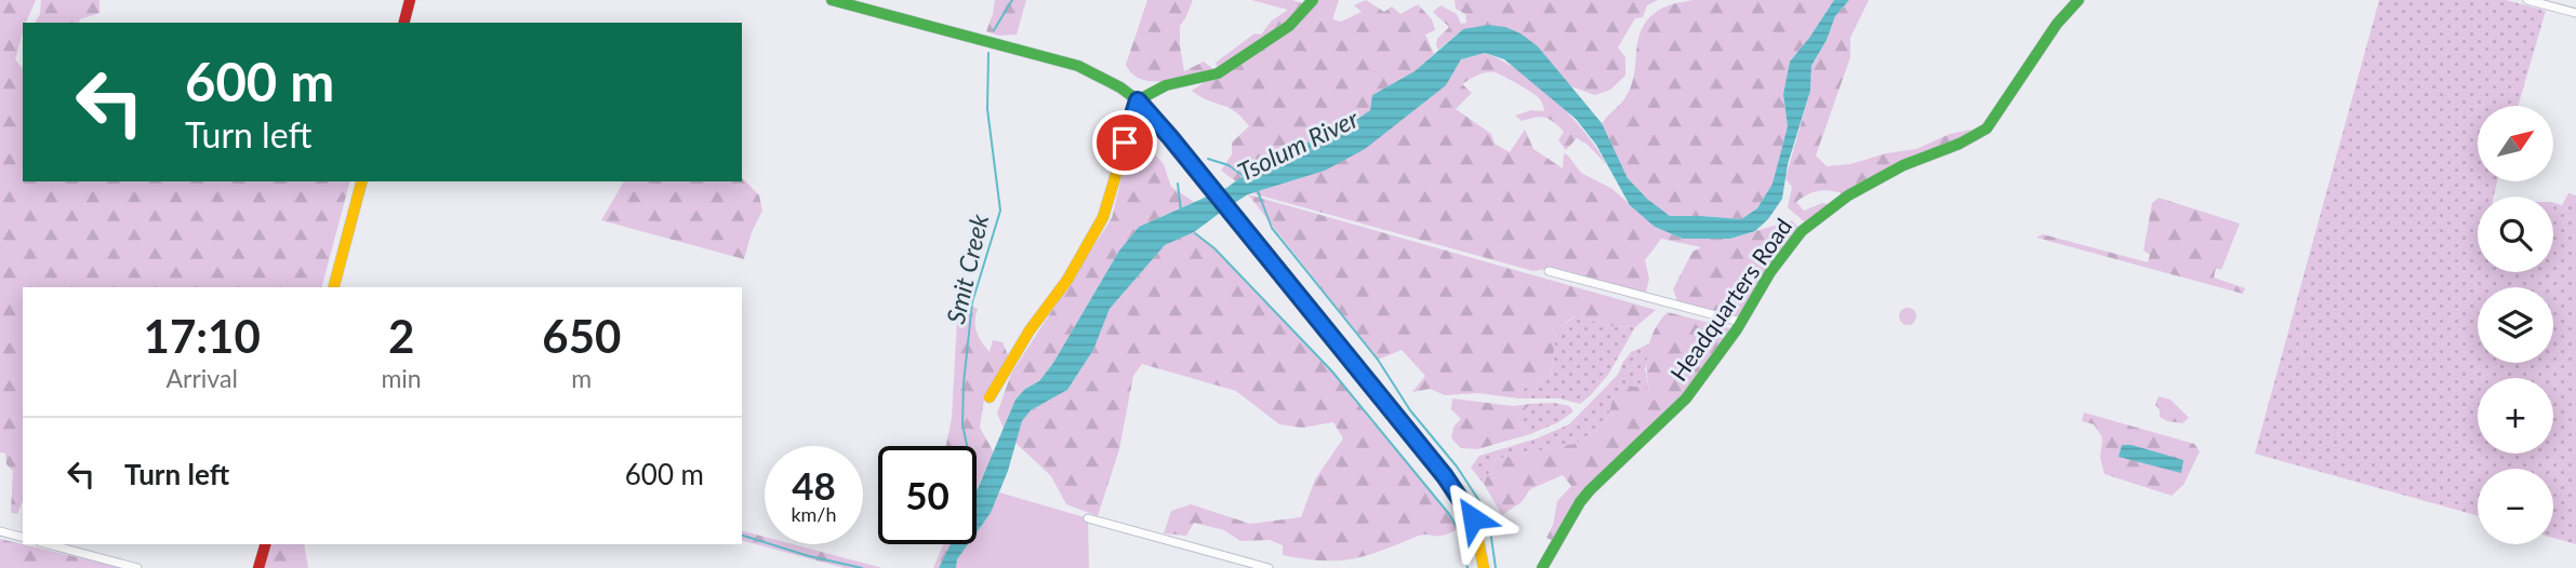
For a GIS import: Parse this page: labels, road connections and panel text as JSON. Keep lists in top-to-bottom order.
{
  "streets": {
    "street": ["Headquarters Road"]
  },
  "water": ["Tsolum River", "Smit Creek"],
  "north": "top right",
  "page": {
    "turn": ["600 m", "Turn left"],
    "map_buttons": ["+", "−"],
    "eta": [
      "17:10",
      "Arrival",
      "2",
      "min",
      "650",
      "m"
    ],
    "list": [
      {
        "name": "Turn left",
        "value": "600 m"
      }
    ],
    "speed": "48 km/h",
    "limit": "50"
  }
}
